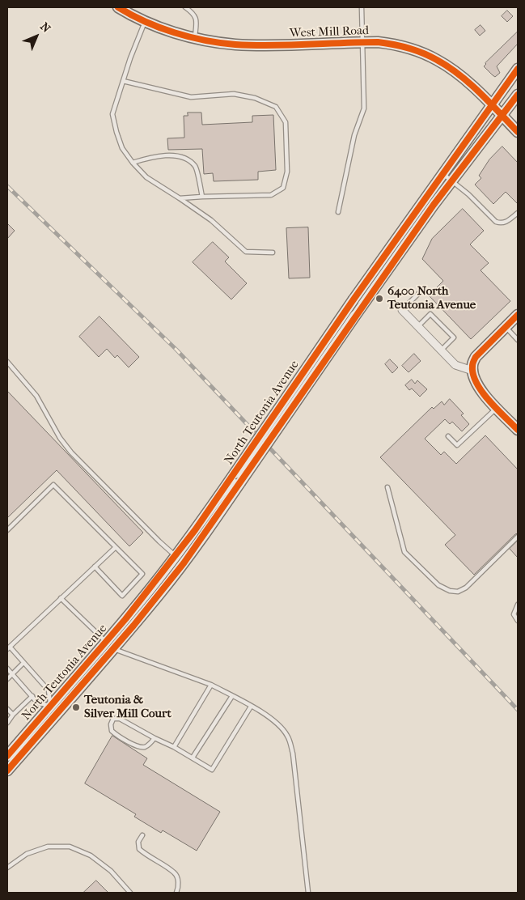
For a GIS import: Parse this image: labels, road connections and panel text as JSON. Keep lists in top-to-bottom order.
{
  "streets": {
    "main road": ["West Mill Road", "North Teutonia Avenue"]
  },
  "crossings": [
    ["West Mill Road", "North Teutonia Avenue"]
  ],
  "places": ["6400 North Teutonia Avenue", "Teutonia & Silver Mill Court"],
  "north": "top right"
}
